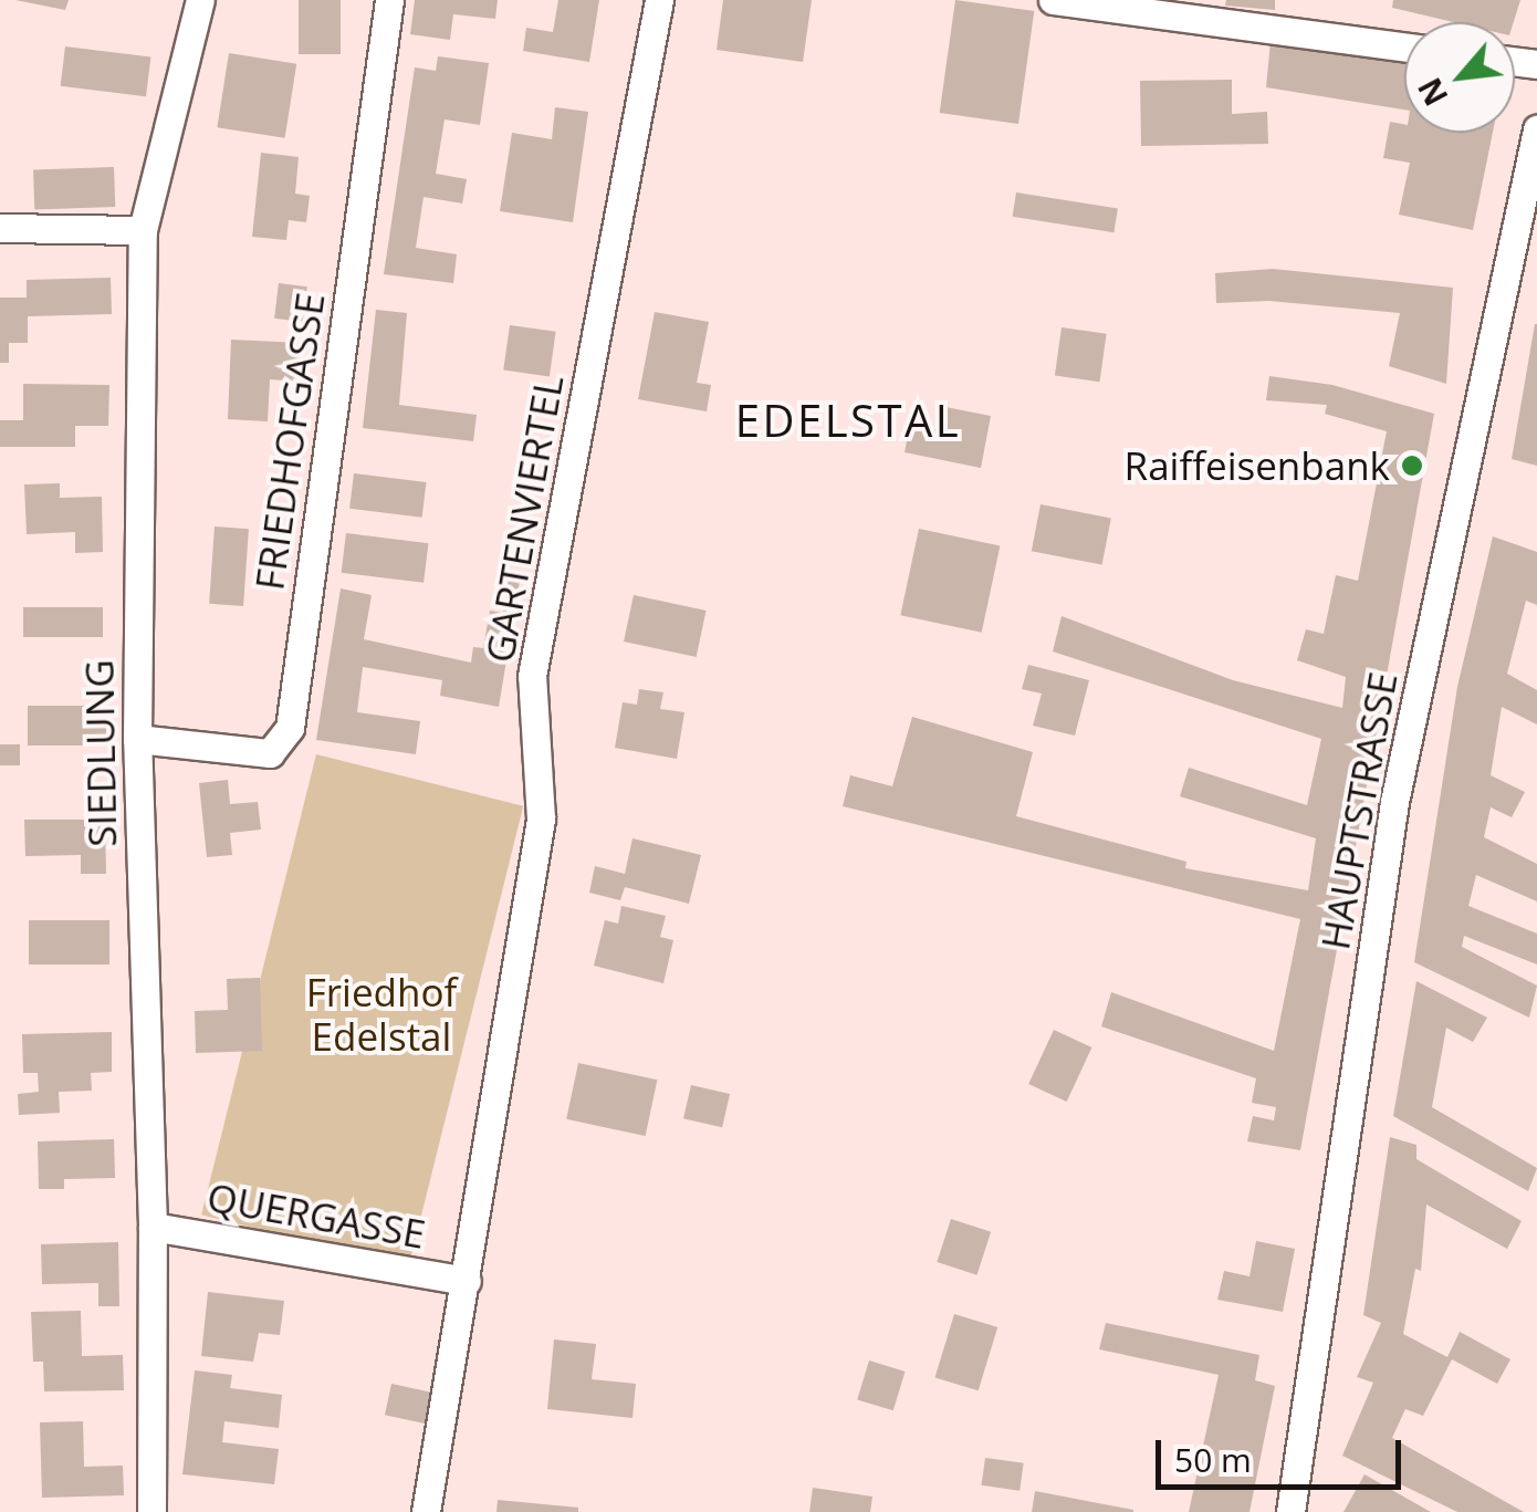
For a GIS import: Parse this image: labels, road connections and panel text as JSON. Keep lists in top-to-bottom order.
{
  "streets": {
    "street": [
      "FRIEDHOFGASSE",
      "GARTENVIERTEL",
      "SIEDLUNG",
      "HAUPTSTRASSE",
      "QUERGASSE"
    ]
  },
  "crossings": [
    ["FRIEDHOFGASSE", "SIEDLUNG"],
    ["GARTENVIERTEL", "QUERGASSE"],
    ["SIEDLUNG", "QUERGASSE"]
  ],
  "districts": ["EDELSTAL"],
  "parks": ["Friedhof Edelstal"],
  "places": ["Raiffeisenbank"],
  "scale_bar": "50 m",
  "north": "bottom left"
}
